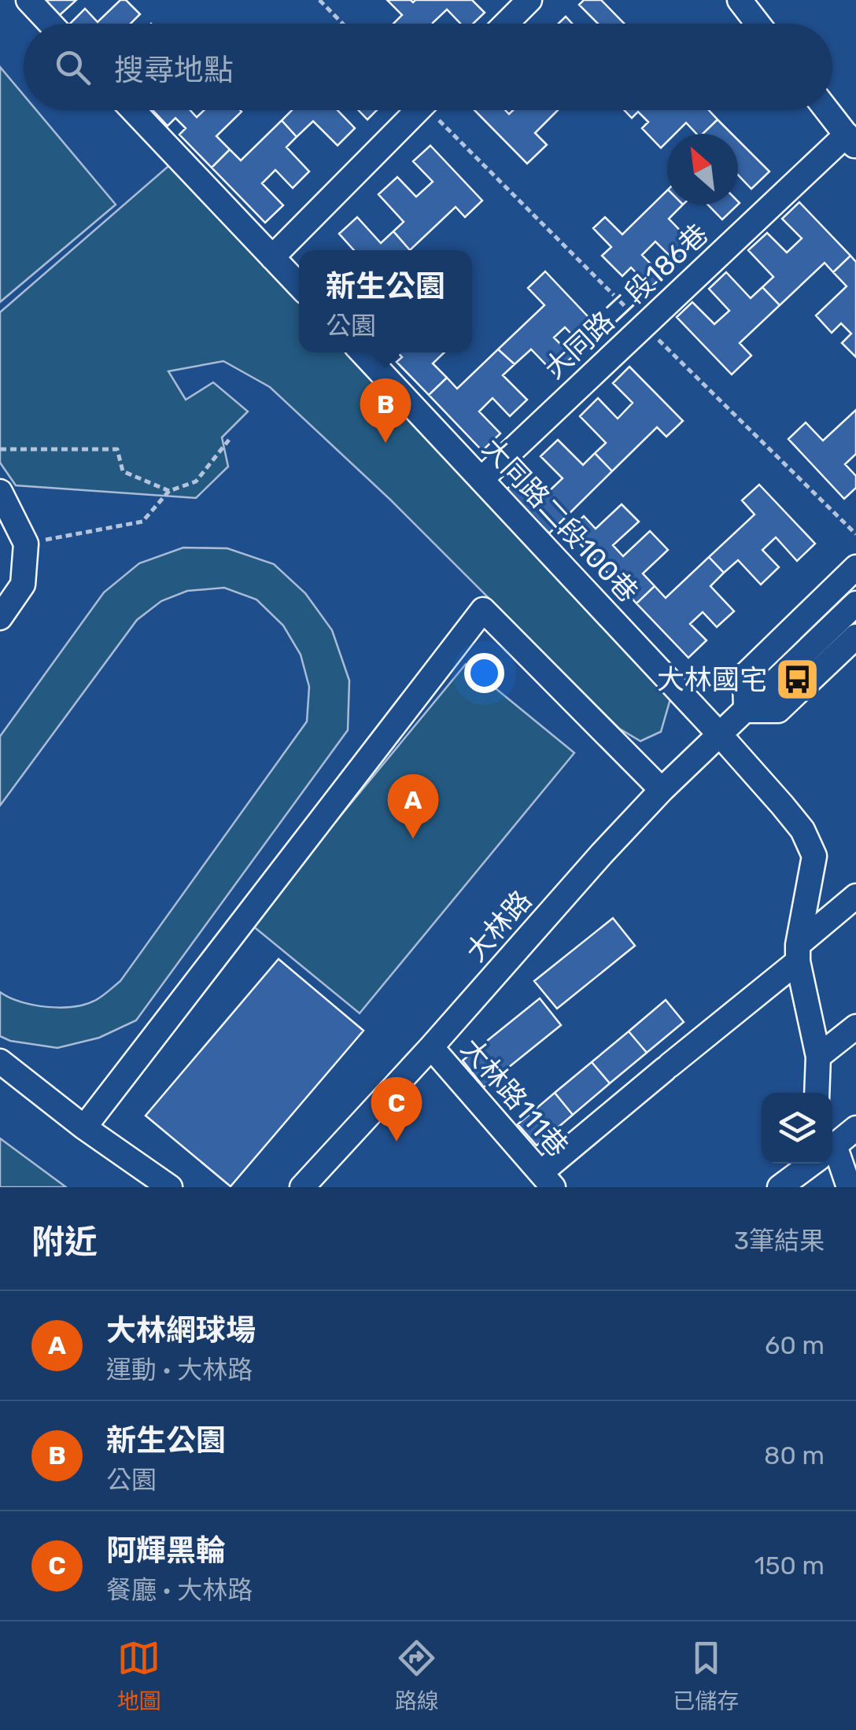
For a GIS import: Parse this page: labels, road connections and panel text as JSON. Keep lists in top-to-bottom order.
{
  "streets": {
    "street": [
      "大同路二段186巷",
      "大同路二段100巷",
      "大林路",
      "大林路111巷"
    ]
  },
  "crossings": [
    ["大同路二段186巷", "大同路二段100巷"],
    ["大同路二段100巷", "大林路"],
    ["大林路", "大林路111巷"]
  ],
  "places": {
    "bus stop": ["大林國宅"]
  },
  "north": "top left",
  "page": {
    "search": "搜尋地點",
    "popup": ["新生公園", "公園"],
    "pins": ["B", "A", "C"],
    "heading": ["附近", "3筆結果"],
    "list": [
      {
        "mark": "A",
        "name": "大林網球場",
        "note": "運動 · 大林路",
        "value": "60 m"
      },
      {
        "mark": "B",
        "name": "新生公園",
        "note": "公園",
        "value": "80 m"
      },
      {
        "mark": "C",
        "name": "阿輝黑輪",
        "note": "餐廳 · 大林路",
        "value": "150 m"
      }
    ],
    "nav": ["地圖", "路線", "已儲存"]
  }
}
